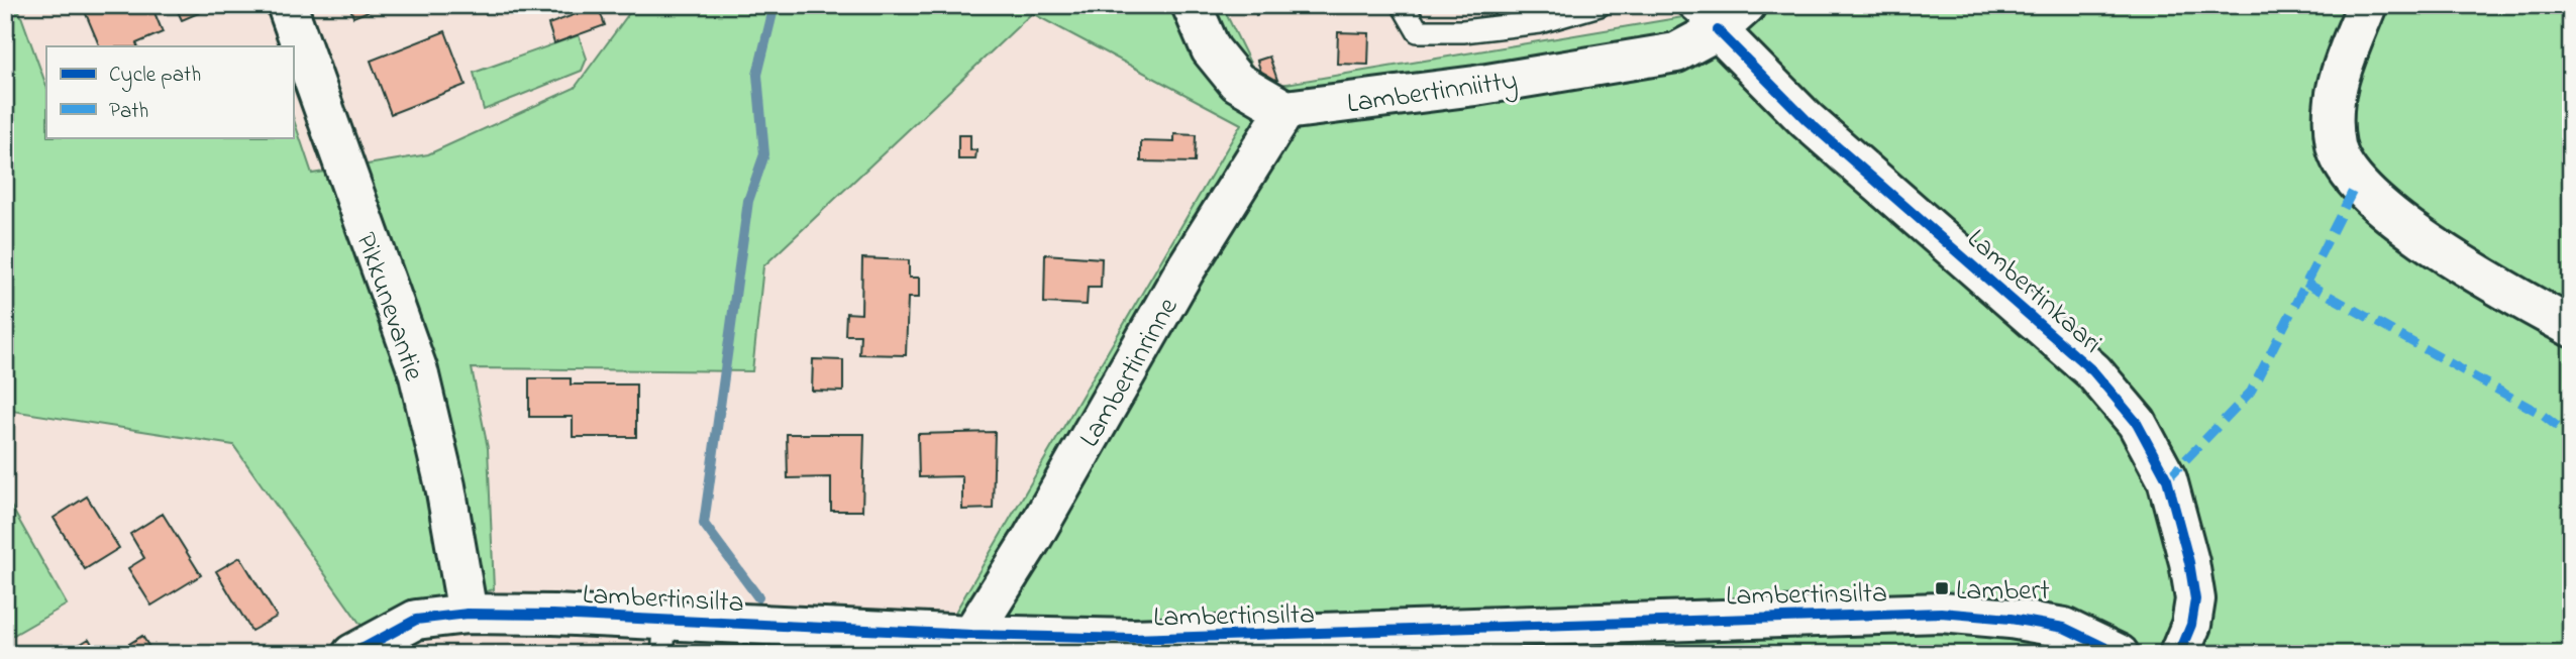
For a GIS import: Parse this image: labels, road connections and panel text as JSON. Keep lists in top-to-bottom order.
{
  "streets": {
    "street": [
      "Lambertinniitty",
      "Lambertinkaari",
      "Pikkunevantie",
      "Lambertinrinne",
      "Lambertinsilta"
    ]
  },
  "crossings": [
    ["Lambertinniitty", "Lambertinkaari"],
    ["Lambertinniitty", "Lambertinrinne"],
    ["Pikkunevantie", "Lambertinsilta"],
    ["Lambertinrinne", "Lambertinsilta"]
  ],
  "places": {
    "transit": ["Lambert"]
  },
  "legend": ["Cycle path", "Path"]
}
